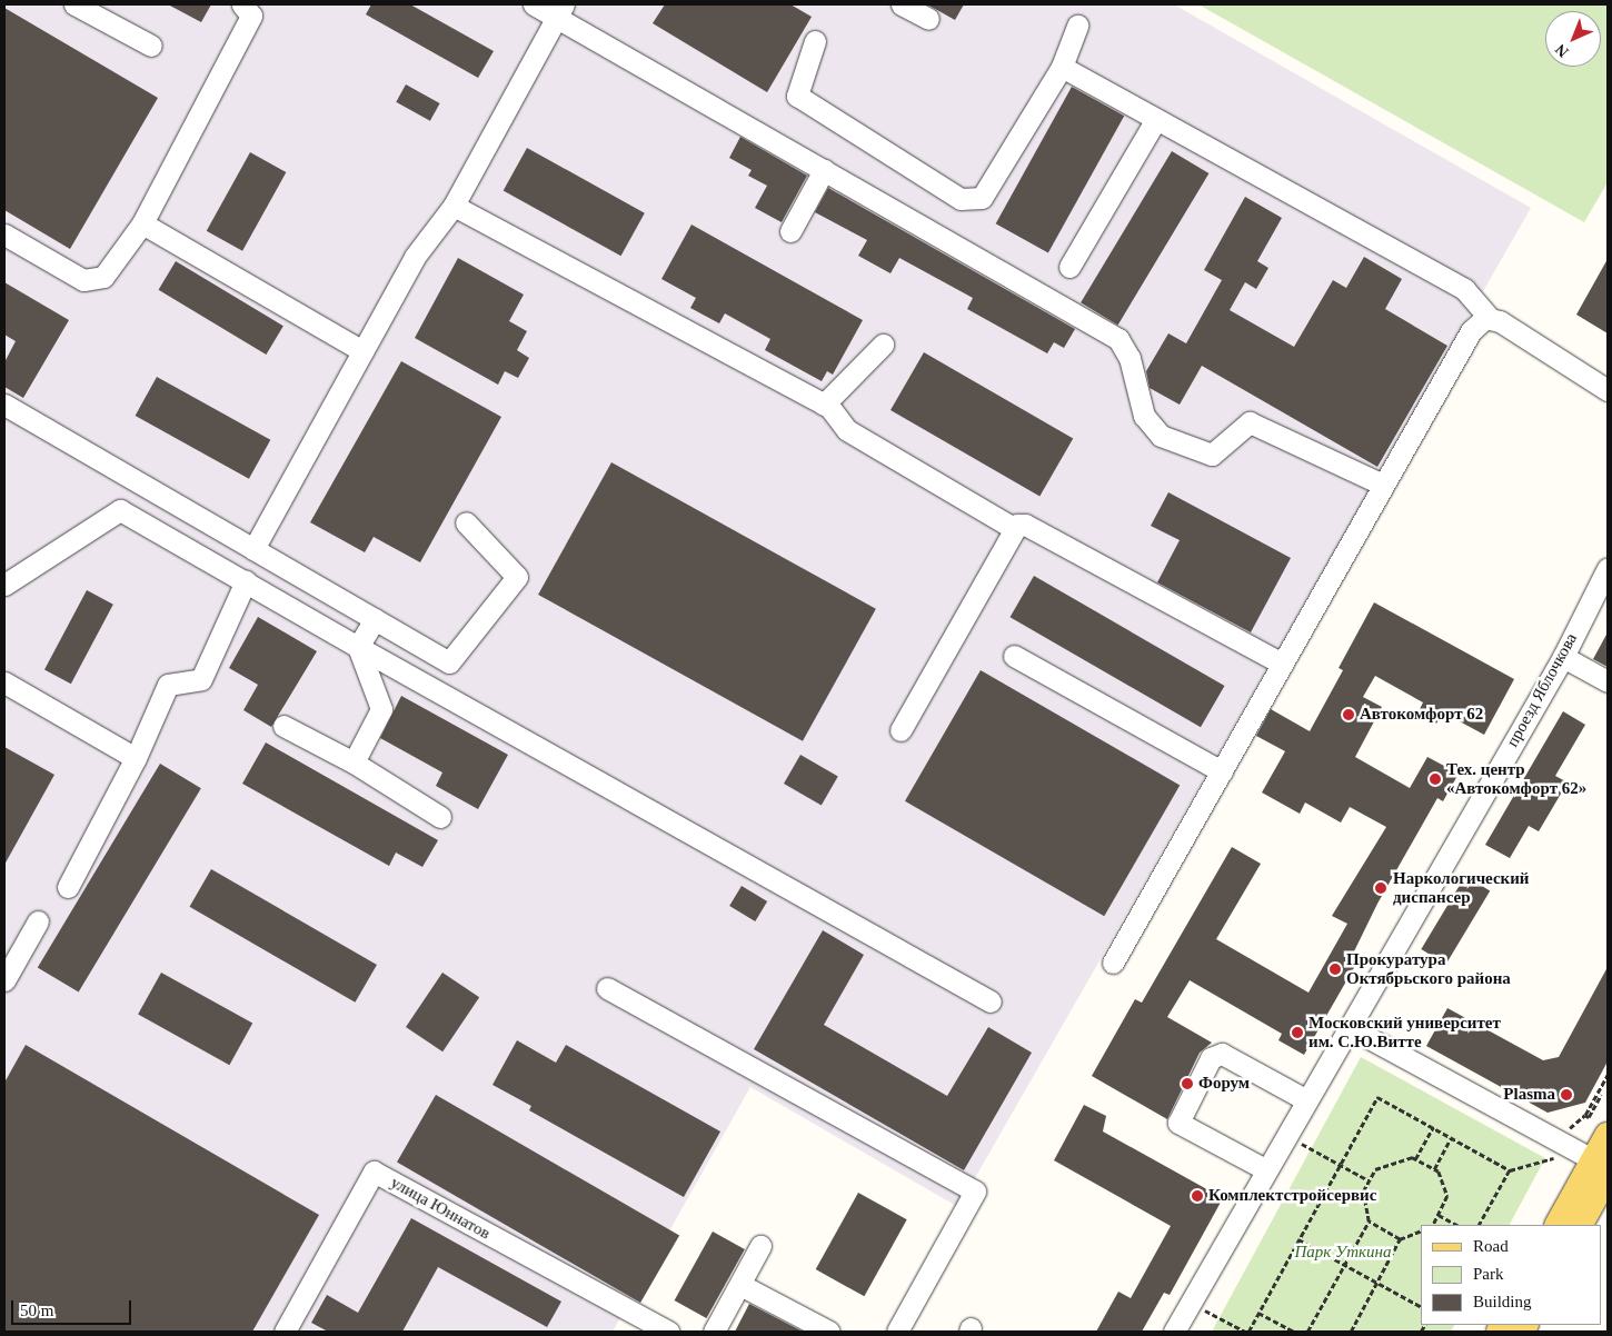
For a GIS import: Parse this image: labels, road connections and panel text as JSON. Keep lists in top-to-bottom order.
{
  "streets": {
    "street": ["проезд Яблочкова", "улица Юннатов"]
  },
  "parks": ["Парк Уткина"],
  "places": [
    "Автокомфорт 62",
    "Тех. центр «Автокомфорт 62»",
    "Наркологический диспансер",
    "Прокуратура Октябрьского района",
    "Московский университет им. С.Ю.Витте",
    "Форум",
    "Plasma",
    "Комплектстройсервис"
  ],
  "legend": ["Road", "Park", "Building"],
  "scale_bar": "50 m",
  "north": "bottom left"
}
